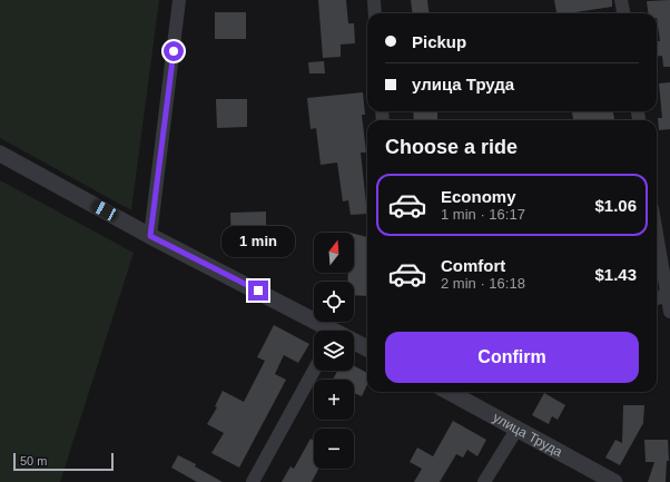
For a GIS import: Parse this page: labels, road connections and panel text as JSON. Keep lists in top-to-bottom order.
{
  "streets": {
    "street": ["улица Труда"]
  },
  "scale_bar": "50 m",
  "north": "top",
  "page": {
    "banner": ["Pickup", "улица Труда"],
    "heading": "Choose a ride",
    "list": [
      {
        "name": "Economy",
        "note": "1 min · 16:17",
        "value": "$1.06"
      },
      {
        "name": "Comfort",
        "note": "2 min · 16:18",
        "value": "$1.43"
      }
    ],
    "bubble": "1 min",
    "map_buttons": ["+", "−"],
    "buttons": "Confirm",
    "scale": "50 m"
  }
}
